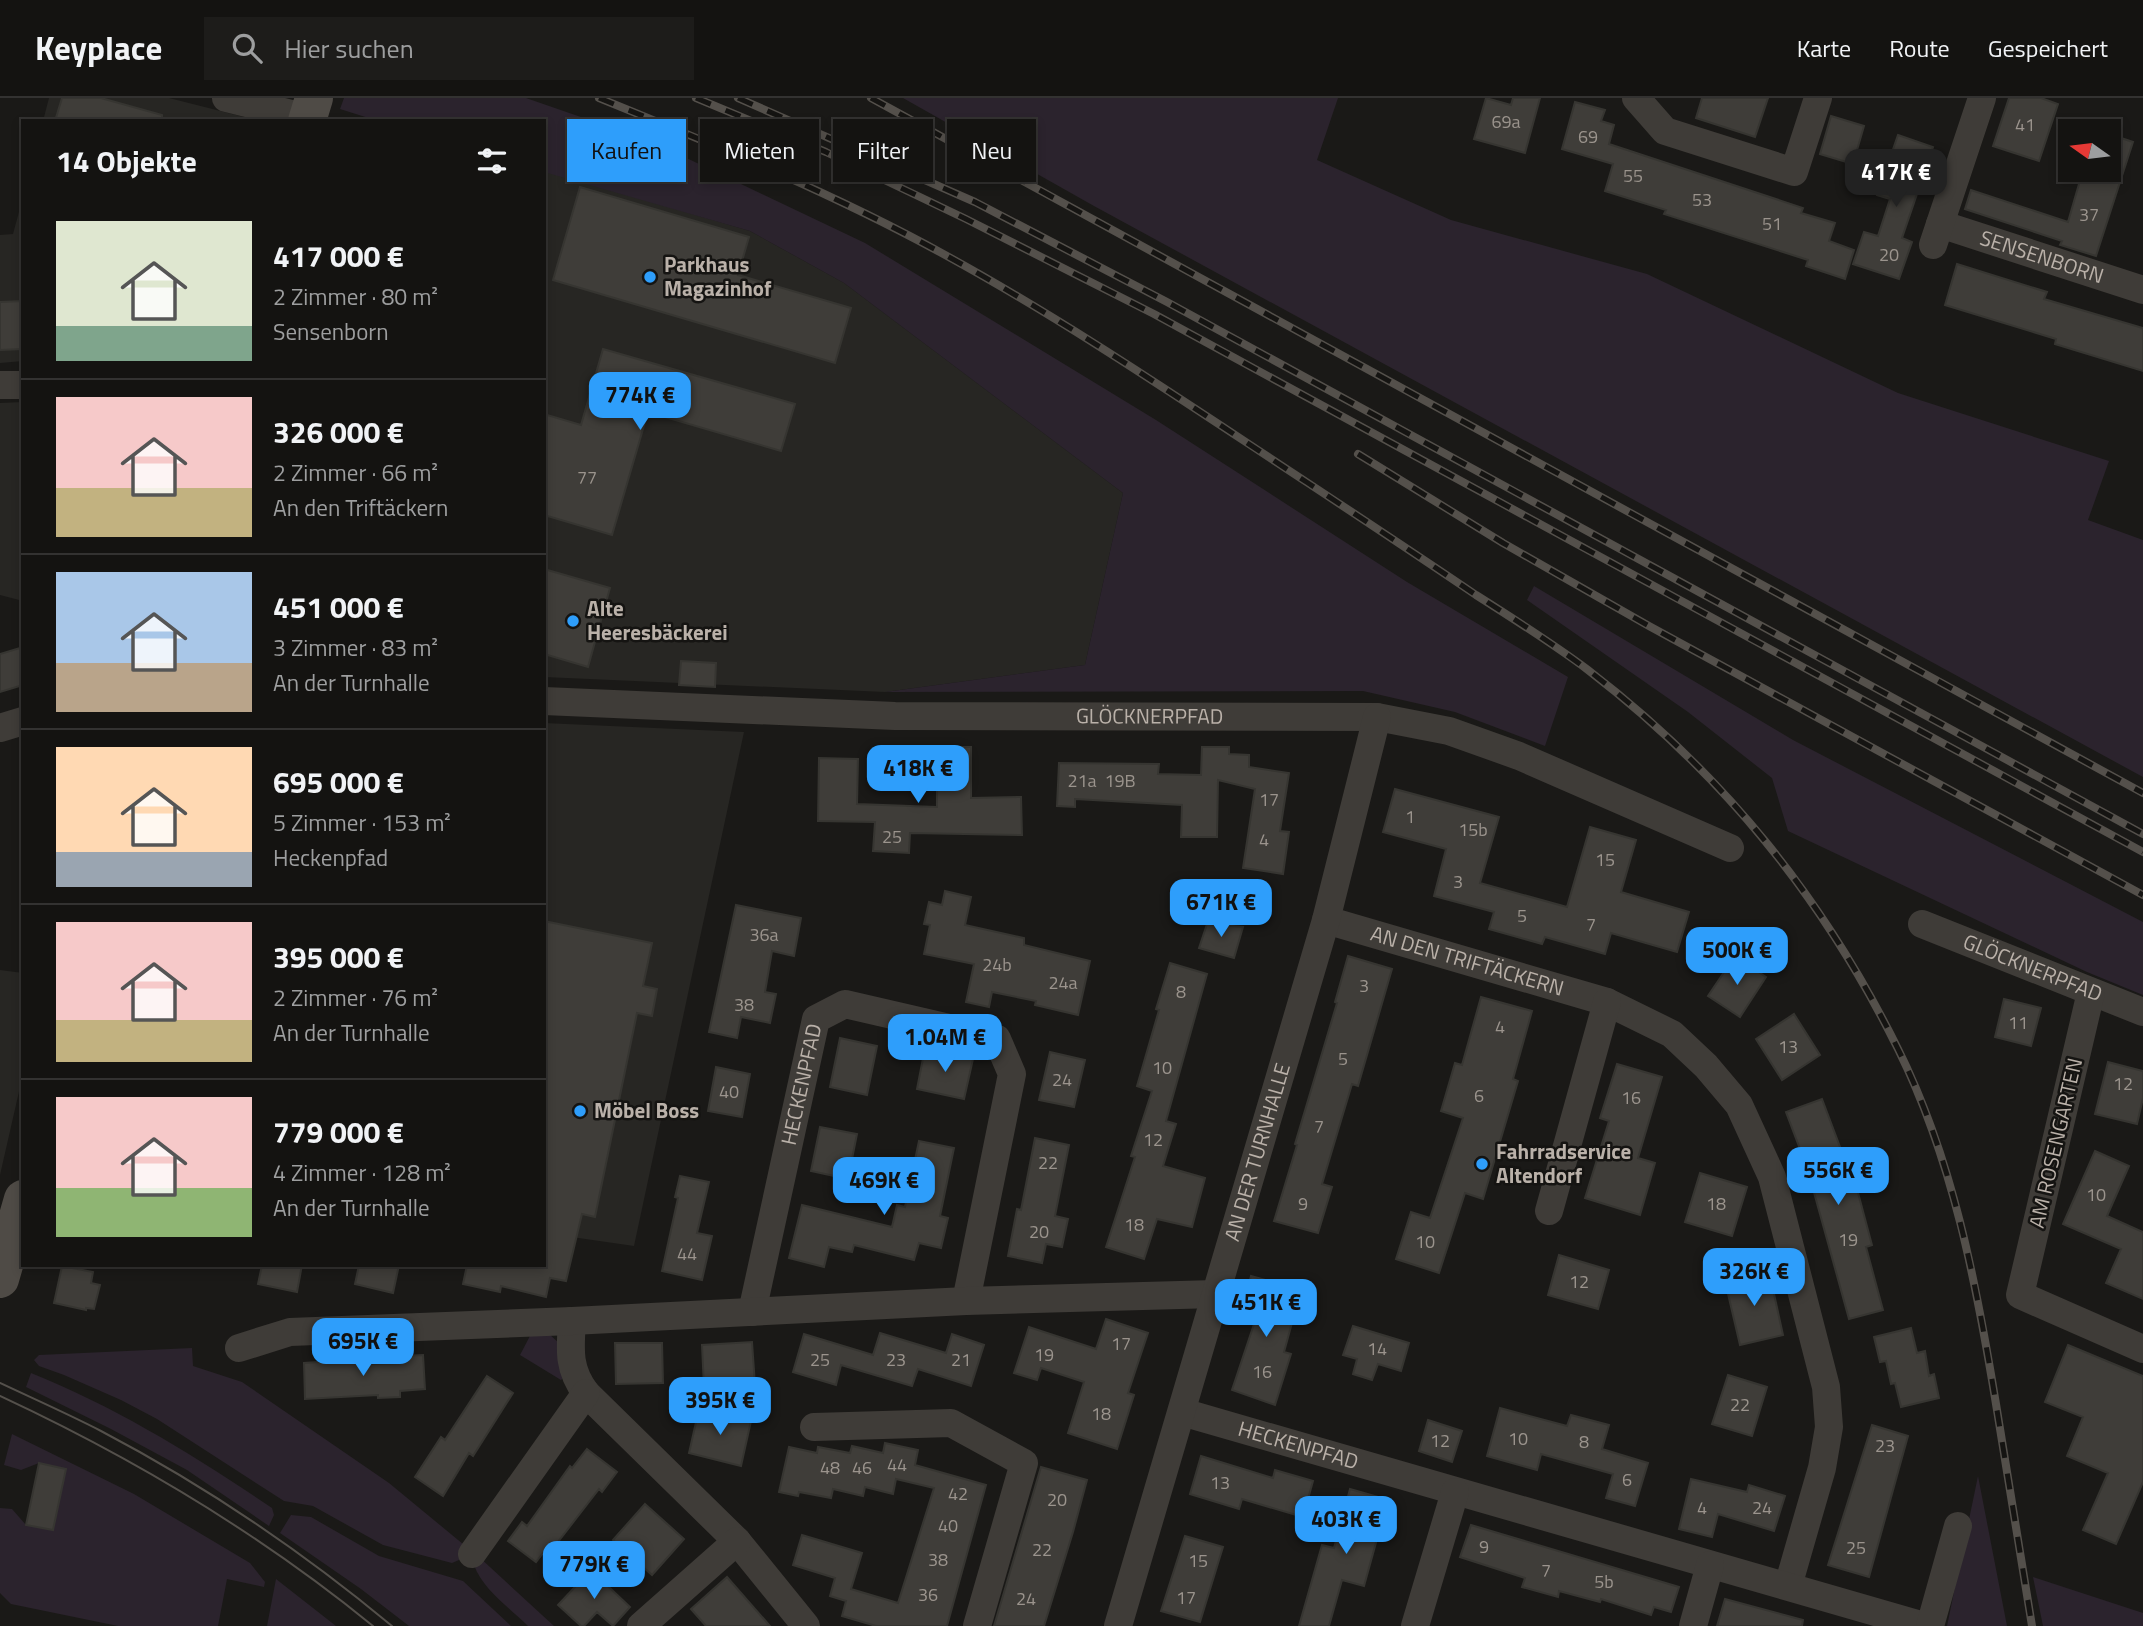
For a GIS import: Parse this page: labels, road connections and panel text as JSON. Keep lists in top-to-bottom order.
{
  "streets": {
    "street": [
      "SENSENBORN",
      "GLÖCKNERPFAD",
      "AN DEN TRIFTÄCKERN",
      "HECKENPFAD",
      "AM ROSENGARTEN",
      "AN DER TURNHALLE"
    ]
  },
  "crossings": [
    ["GLÖCKNERPFAD", "AM ROSENGARTEN"],
    ["GLÖCKNERPFAD", "AN DER TURNHALLE"],
    ["AN DEN TRIFTÄCKERN", "HECKENPFAD"],
    ["AN DEN TRIFTÄCKERN", "AN DER TURNHALLE"],
    ["HECKENPFAD", "AN DER TURNHALLE"]
  ],
  "places": [
    "Parkhaus Magazinhof",
    "Alte Heeresbäckerei",
    "Möbel Boss",
    "Fahrradservice Altendorf"
  ],
  "house_numbers": [
    "69a",
    "41",
    "69",
    "55",
    "53",
    "37",
    "51",
    "20",
    "77",
    "21a",
    "19B",
    "17",
    "1",
    "15b",
    "25",
    "4",
    "15",
    "3",
    "5",
    "7",
    "36a",
    "24b",
    "24a",
    "3",
    "8",
    "38",
    "11",
    "4",
    "13",
    "5",
    "10",
    "24",
    "12",
    "40",
    "6",
    "16",
    "7",
    "12",
    "22",
    "10",
    "9",
    "18",
    "18",
    "20",
    "19",
    "10",
    "44",
    "12",
    "17",
    "14",
    "19",
    "25",
    "23",
    "21",
    "16",
    "22",
    "18",
    "10",
    "12",
    "8",
    "23",
    "44",
    "48",
    "46",
    "6",
    "13",
    "42",
    "20",
    "4",
    "24",
    "40",
    "9",
    "25",
    "22",
    "38",
    "15",
    "7",
    "5b",
    "36",
    "17",
    "24"
  ],
  "north": "left",
  "page": {
    "header": "Keyplace",
    "search": "Hier suchen",
    "nav": ["Karte", "Route", "Gespeichert"],
    "chip": [
      "Kaufen",
      "Mieten",
      "Filter",
      "Neu"
    ],
    "heading": "14 Objekte",
    "price": [
      "417K €",
      "774K €",
      "418K €",
      "671K €",
      "500K €",
      "1.04M €",
      "556K €",
      "469K €",
      "326K €",
      "451K €",
      "695K €",
      "395K €",
      "403K €",
      "779K €"
    ],
    "list": [
      {
        "name": "417 000 €",
        "note": "2 Zimmer · 80 m² · Sensenborn"
      },
      {
        "name": "326 000 €",
        "note": "2 Zimmer · 66 m² · An den Triftäckern"
      },
      {
        "name": "451 000 €",
        "note": "3 Zimmer · 83 m² · An der Turnhalle"
      },
      {
        "name": "695 000 €",
        "note": "5 Zimmer · 153 m² · Heckenpfad"
      },
      {
        "name": "395 000 €",
        "note": "2 Zimmer · 76 m² · An der Turnhalle"
      },
      {
        "name": "779 000 €",
        "note": "4 Zimmer · 128 m² · An der Turnhalle"
      }
    ]
  }
}
